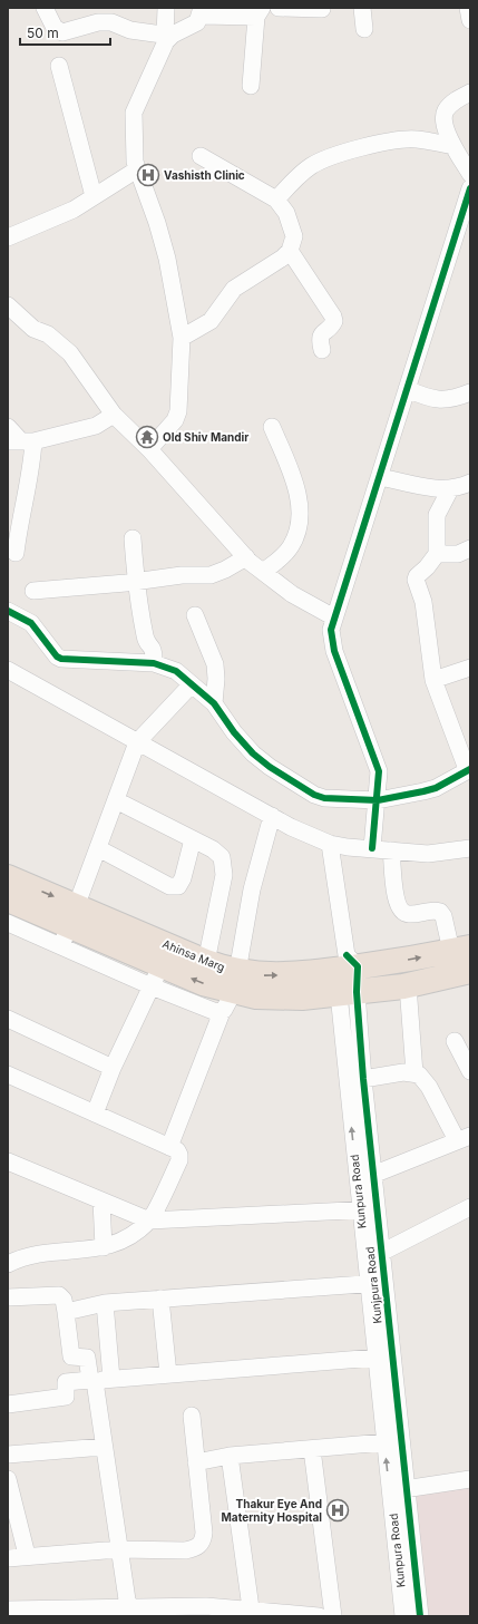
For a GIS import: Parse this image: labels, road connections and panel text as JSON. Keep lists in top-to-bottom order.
{
  "streets": {
    "highway": ["Ahinsa Marg"],
    "street": ["Kunpura Road", "Kunjpura Road"]
  },
  "crossings": [
    ["Ahinsa Marg", "Kunpura Road"],
    ["Ahinsa Marg", "Kunjpura Road"],
    ["Kunpura Road", "Kunjpura Road"]
  ],
  "places": {
    "hospital": ["Vashisth Clinic", "Thakur Eye And Maternity Hospital"],
    "temple": ["Old Shiv Mandir"]
  },
  "scale_bar": "50 m"
}
